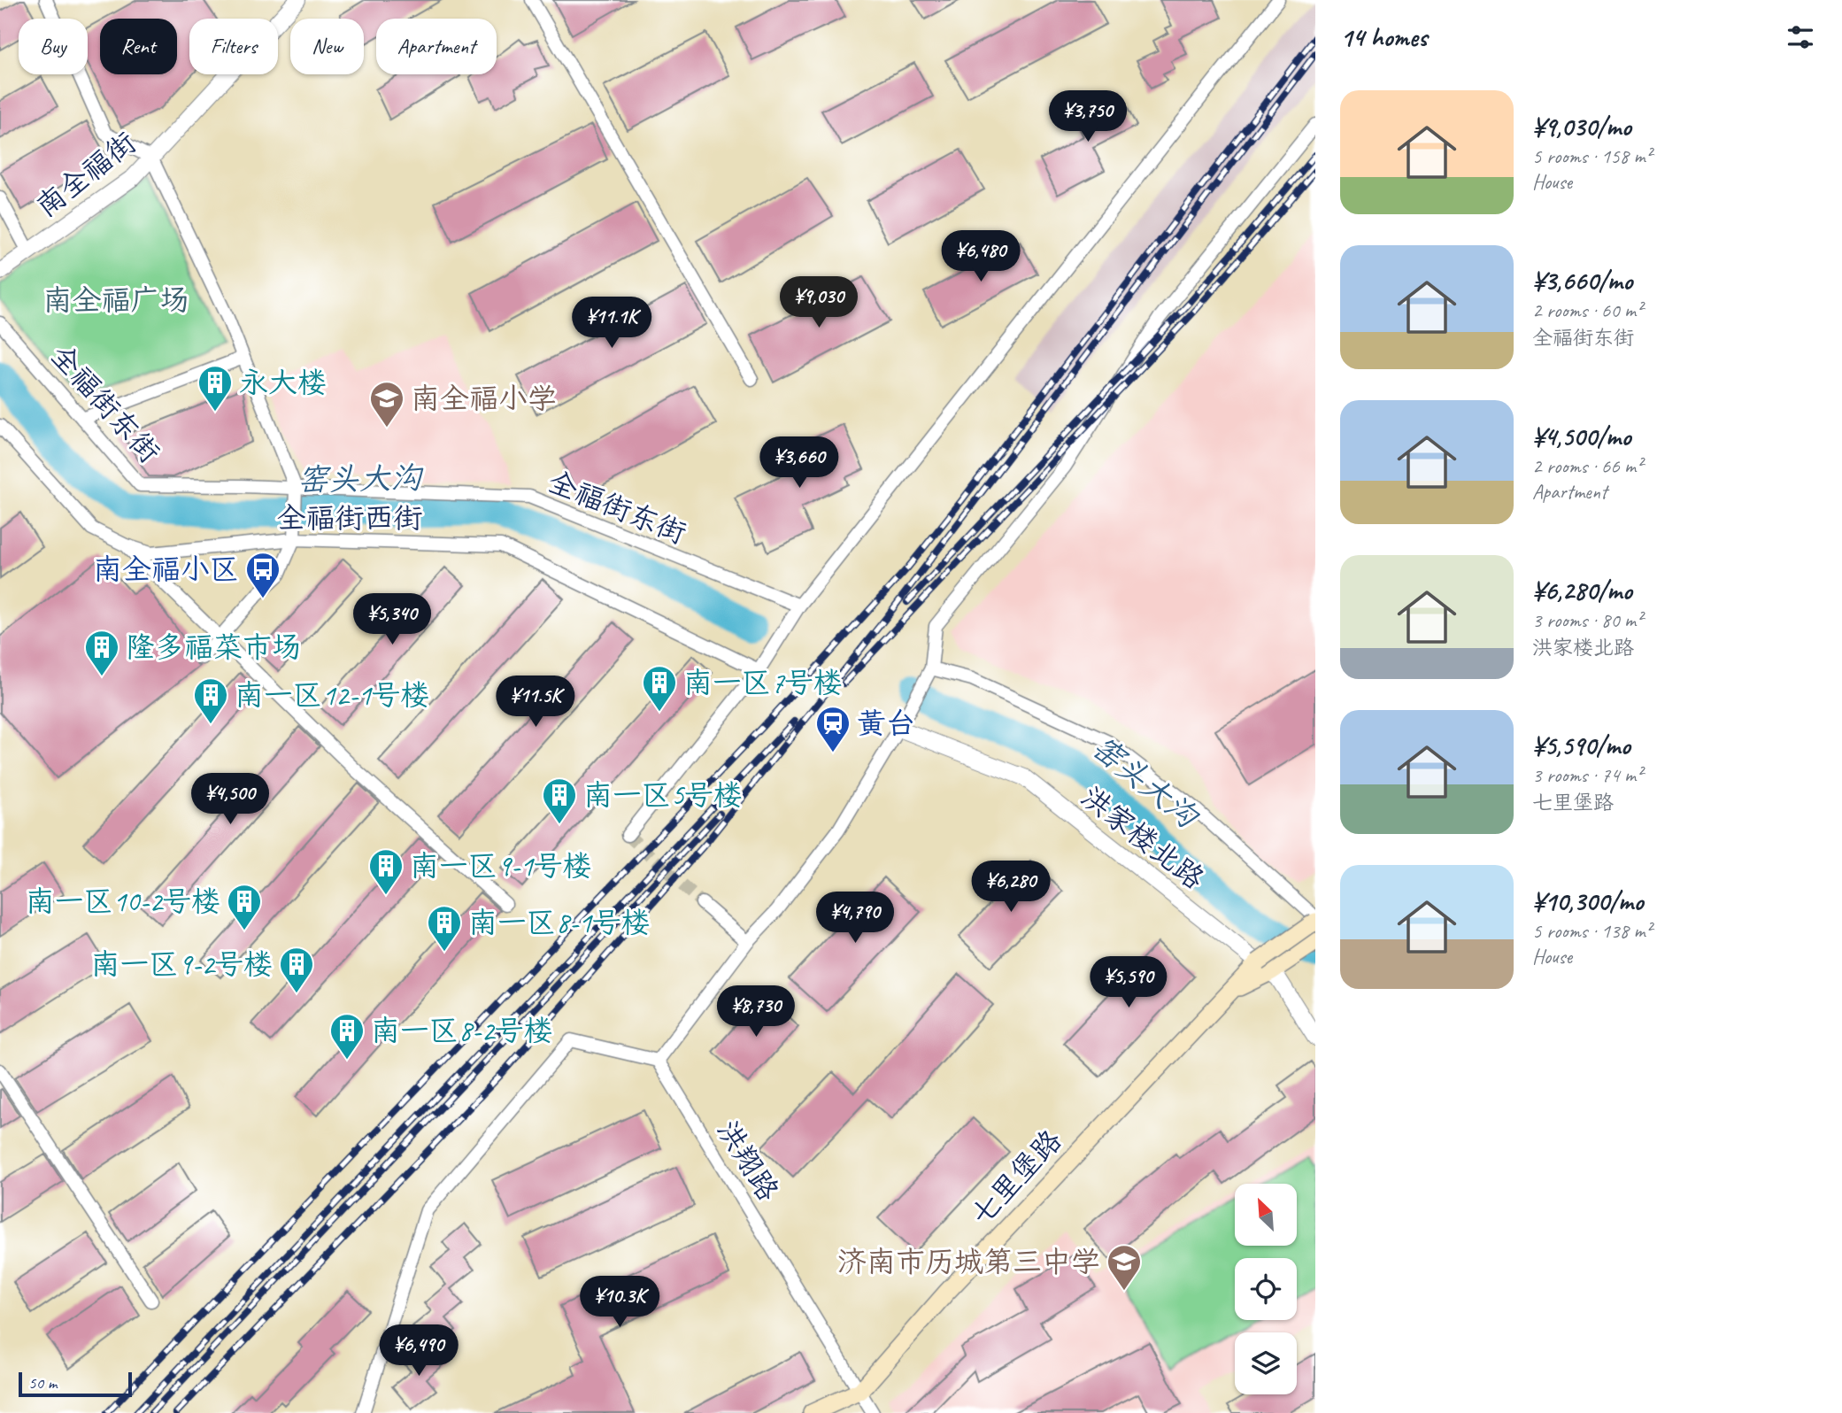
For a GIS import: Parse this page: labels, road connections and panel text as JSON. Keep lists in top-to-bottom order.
{
  "streets": {
    "main road": ["七里堡路"],
    "street": [
      "南全福街",
      "全福街东街",
      "全福街西街",
      "洪家楼北路",
      "洪翔路"
    ]
  },
  "crossings": [
    ["洪家楼北路", "七里堡路"],
    ["洪翔路", "七里堡路"]
  ],
  "water": ["窑头大沟"],
  "parks": ["南全福广场"],
  "places": {
    "building": [
      "永大楼",
      "隆多福菜市场",
      "南一区7号楼",
      "南一区12-1号楼",
      "南一区5号楼",
      "南一区9-1号楼",
      "南一区10-2号楼",
      "南一区8-1号楼",
      "南一区9-2号楼",
      "南一区8-2号楼"
    ],
    "school or university": ["南全福小学", "济南市历城第三中学"],
    "bus stop": ["南全福小区"],
    "station": ["黄台"]
  },
  "scale_bar": "50 m",
  "north": "top left",
  "page": {
    "heading": "14 homes",
    "chip": [
      "Buy",
      "Rent",
      "Filters",
      "New",
      "Apartment"
    ],
    "list": [
      {
        "name": "¥9,030/mo",
        "note": "5 rooms · 158 m² · House"
      },
      {
        "name": "¥3,660/mo",
        "note": "2 rooms · 60 m² · 全福街东街"
      },
      {
        "name": "¥4,500/mo",
        "note": "2 rooms · 66 m² · Apartment"
      },
      {
        "name": "¥6,280/mo",
        "note": "3 rooms · 80 m² · 洪家楼北路"
      },
      {
        "name": "¥5,590/mo",
        "note": "3 rooms · 74 m² · 七里堡路"
      },
      {
        "name": "¥10,300/mo",
        "note": "5 rooms · 138 m² · House"
      }
    ],
    "price": [
      "¥3,750",
      "¥6,480",
      "¥9,030",
      "¥11.1K",
      "¥3,660",
      "¥5,340",
      "¥11.5K",
      "¥4,500",
      "¥6,280",
      "¥4,790",
      "¥5,590",
      "¥8,730",
      "¥10.3K",
      "¥6,490"
    ],
    "scale": "50 m"
  }
}
